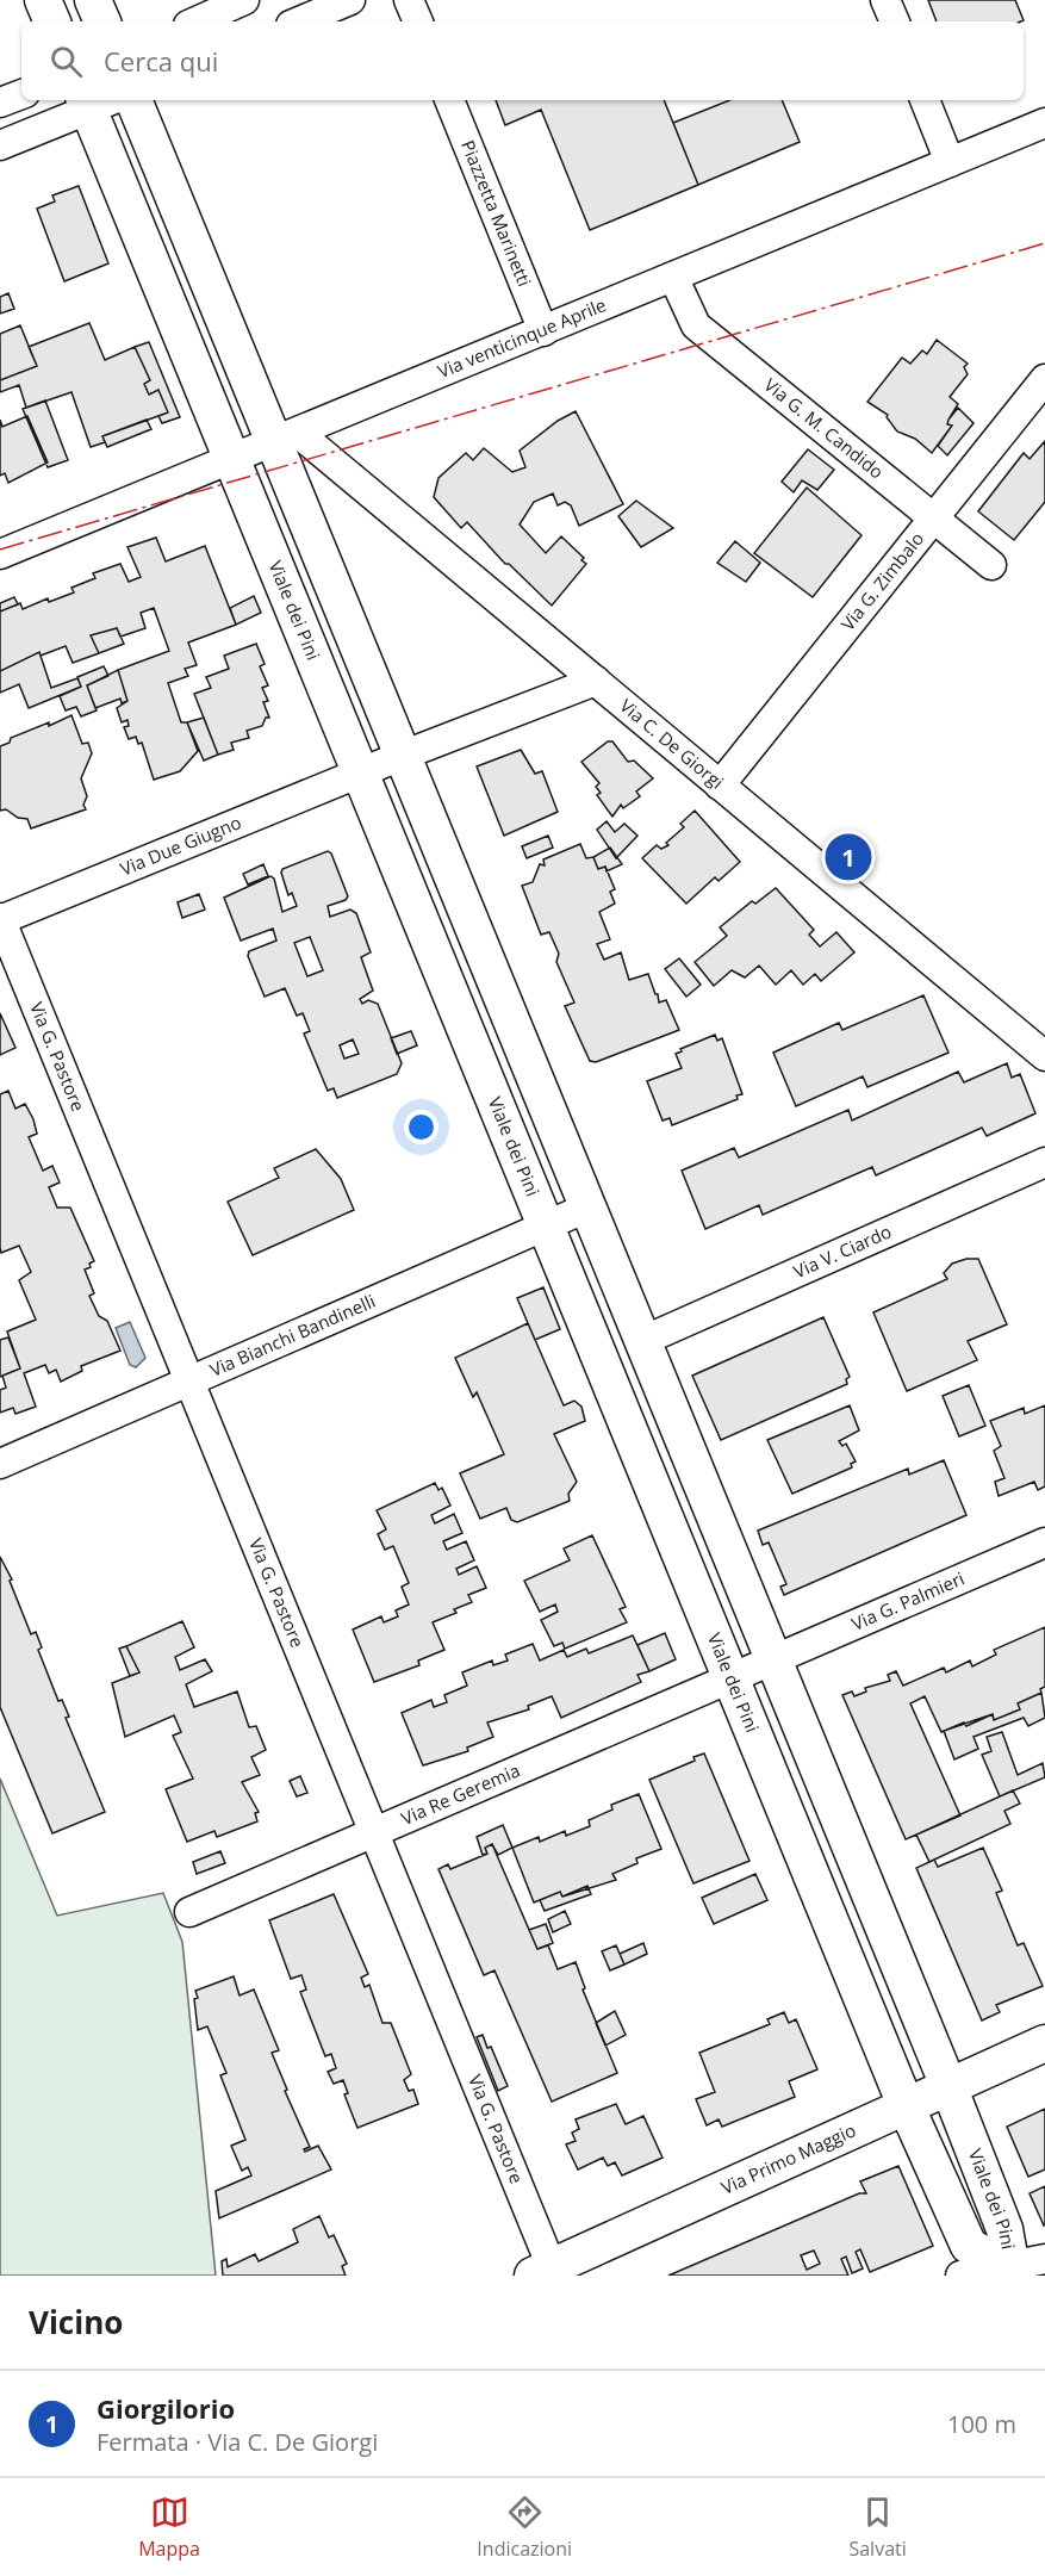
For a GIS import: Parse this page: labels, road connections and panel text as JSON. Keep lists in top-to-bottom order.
{
  "streets": {
    "street": [
      "Piazzetta Marinetti",
      "Via venticinque Aprile",
      "Via G. M. Candido",
      "Via G. Zimbalo",
      "Viale dei Pini",
      "Via C. De Giorgi",
      "Via Due Giugno",
      "Via G. Pastore",
      "Via V. Ciardo",
      "Via Bianchi Bandinelli",
      "Via G. Palmieri",
      "Via Re Geremia",
      "Via Primo Maggio"
    ]
  },
  "crossings": [
    ["Piazzetta Marinetti", "Via venticinque Aprile"],
    ["Via venticinque Aprile", "Via G. M. Candido"],
    ["Via venticinque Aprile", "Viale dei Pini"],
    ["Via venticinque Aprile", "Via C. De Giorgi"],
    ["Via G. M. Candido", "Via G. Zimbalo"],
    ["Via G. Zimbalo", "Via C. De Giorgi"],
    ["Viale dei Pini", "Via C. De Giorgi"],
    ["Viale dei Pini", "Via Due Giugno"],
    ["Viale dei Pini", "Via V. Ciardo"],
    ["Viale dei Pini", "Via Bianchi Bandinelli"],
    ["Viale dei Pini", "Via G. Palmieri"],
    ["Viale dei Pini", "Via Re Geremia"],
    ["Viale dei Pini", "Via Primo Maggio"],
    ["Via C. De Giorgi", "Via Due Giugno"],
    ["Via Due Giugno", "Via G. Pastore"],
    ["Via G. Pastore", "Via Bianchi Bandinelli"],
    ["Via G. Pastore", "Via Re Geremia"],
    ["Via G. Pastore", "Via Primo Maggio"],
    ["Via G. Palmieri", "Via Re Geremia"]
  ],
  "page": {
    "search": "Cerca qui",
    "pins": "1",
    "heading": "Vicino",
    "list": [
      {
        "mark": "1",
        "name": "Giorgilorio",
        "note": "Fermata · Via C. De Giorgi",
        "value": "100 m"
      }
    ],
    "nav": ["Mappa", "Indicazioni", "Salvati"]
  }
}
